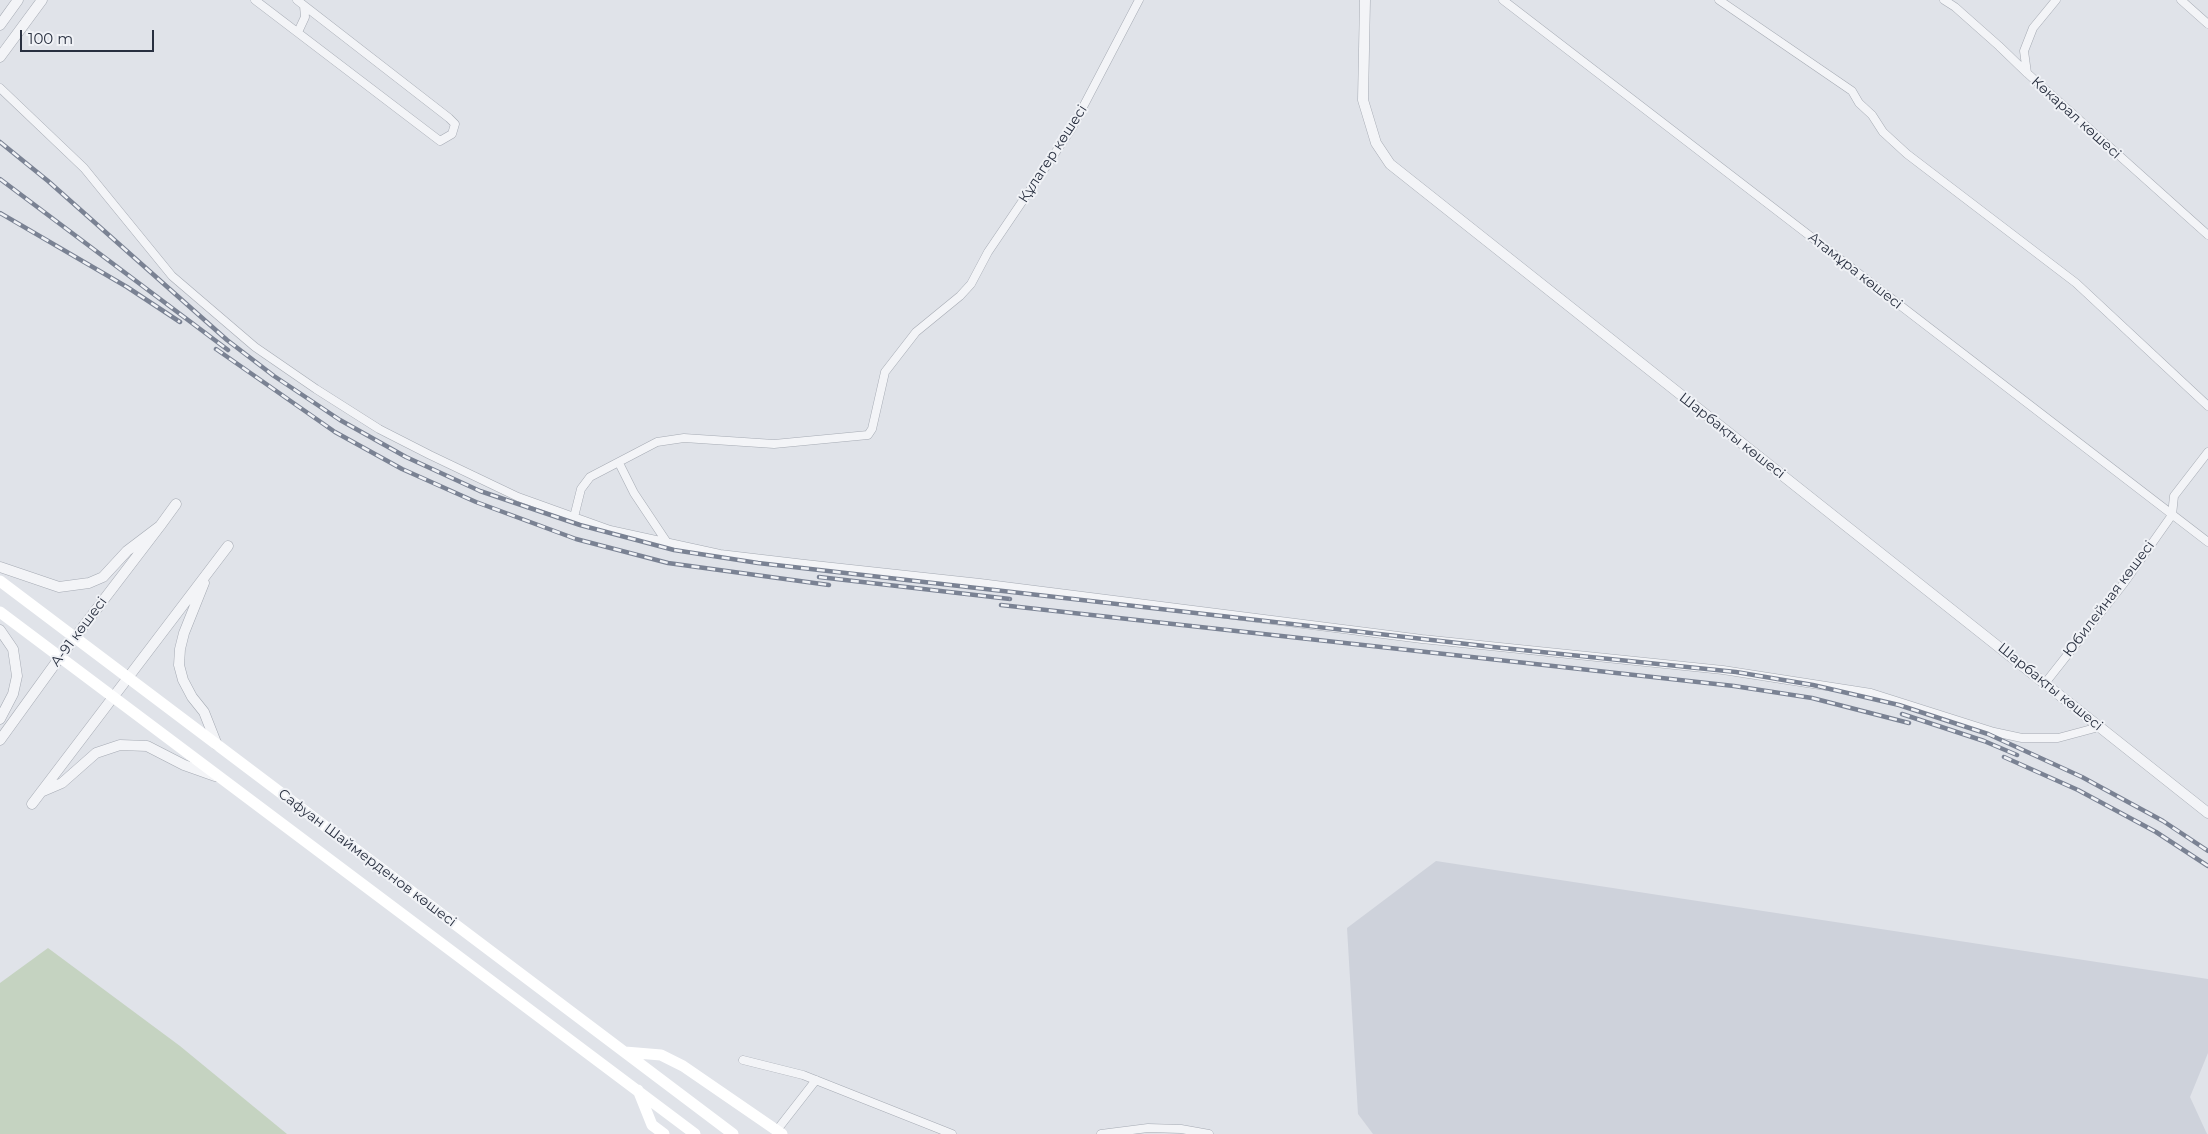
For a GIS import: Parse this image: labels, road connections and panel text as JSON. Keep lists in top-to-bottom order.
{
  "streets": {
    "main road": ["Сафуан Шаймерденов көшесі"],
    "street": [
      "Көкарал көшесі",
      "Құлагер көшесі",
      "Атамұра көшесі",
      "Шарбақты көшесі",
      "Юбилейная көшесі",
      "А-91 көшесі"
    ]
  },
  "crossings": [
    ["Атамұра көшесі", "Юбилейная көшесі"],
    ["Шарбақты көшесі", "Юбилейная көшесі"],
    ["А-91 көшесі", "Сафуан Шаймерденов көшесі"]
  ],
  "scale_bar": "100 m"
}
